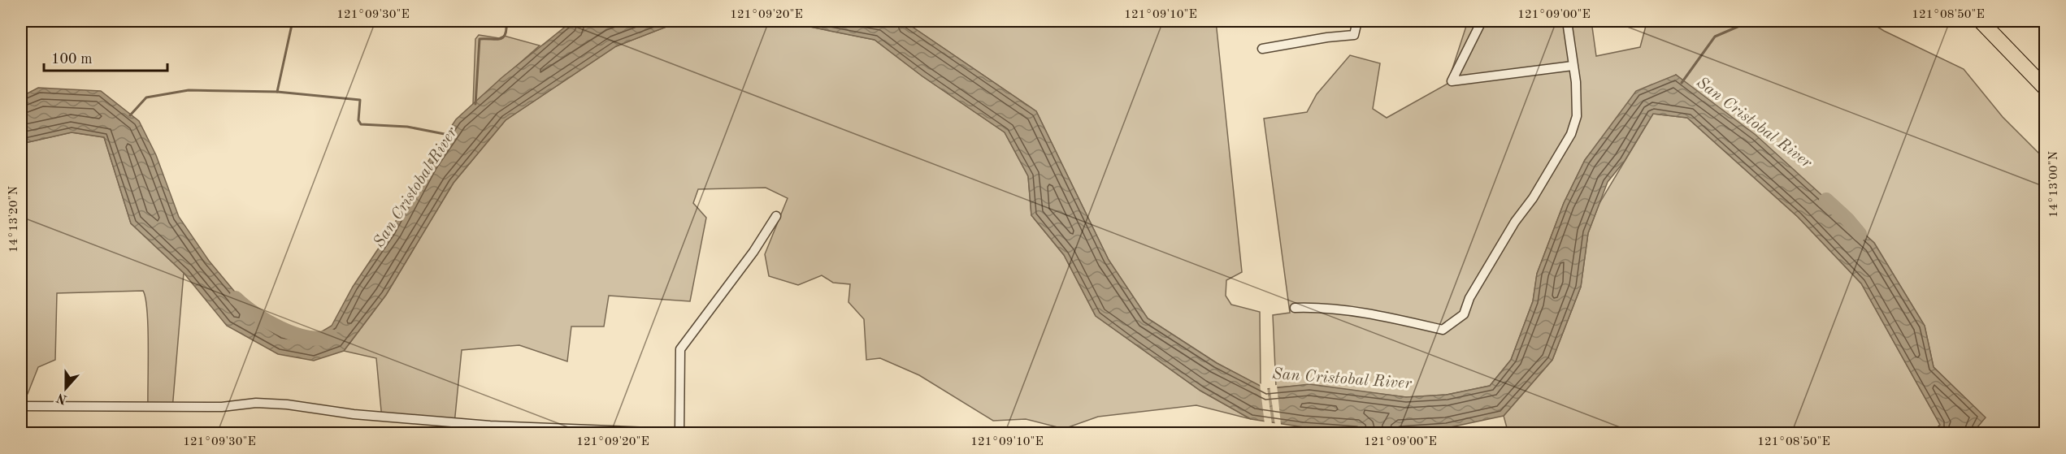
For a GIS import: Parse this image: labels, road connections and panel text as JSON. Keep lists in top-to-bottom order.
{
  "water": ["San Cristobal River"],
  "scale_bar": "100 m",
  "north": "bottom",
  "coordinates": [
    "121°09'30\"E",
    "121°09'20\"E",
    "121°09'10\"E",
    "121°09'00\"E",
    "121°08'50\"E",
    "14°13'00\"N",
    "14°13'20\"N"
  ]
}
